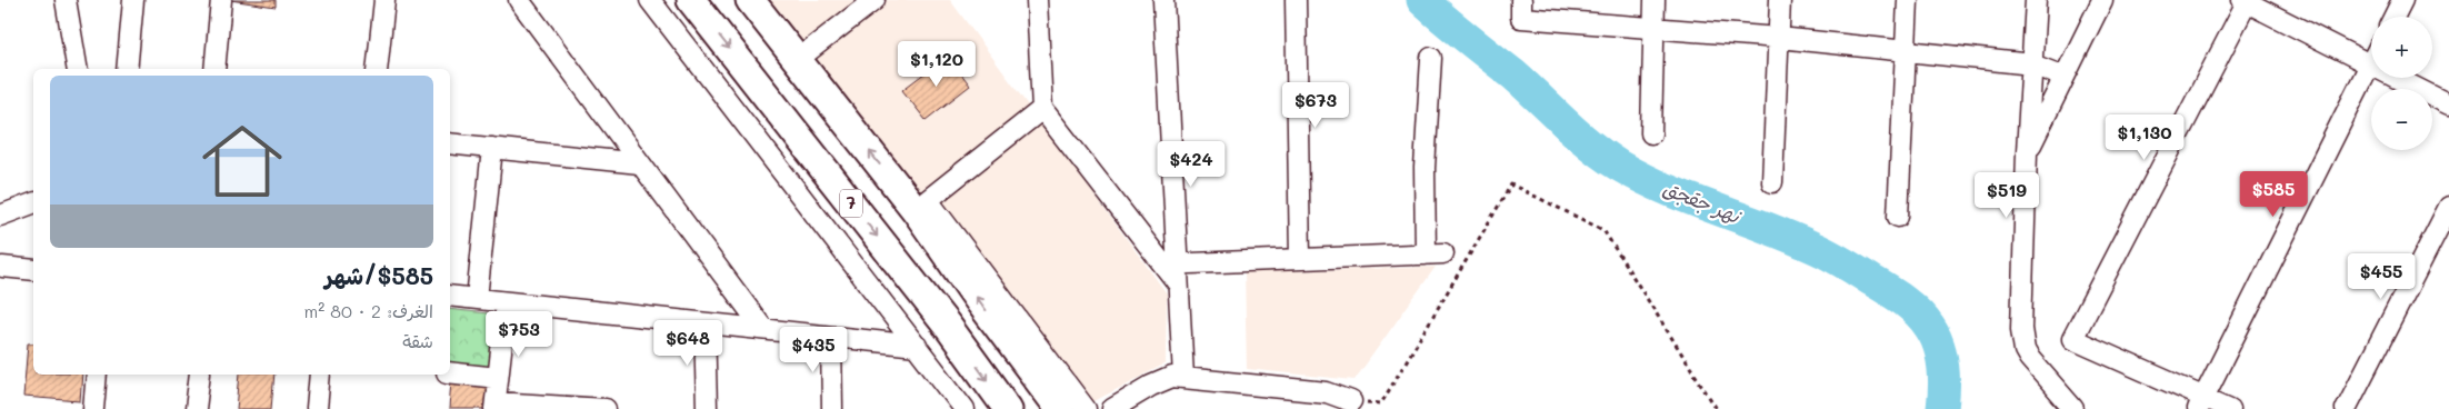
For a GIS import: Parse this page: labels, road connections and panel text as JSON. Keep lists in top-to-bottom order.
{
  "streets": {
    "highway": ["7"]
  },
  "water": ["نهر جقجق"],
  "page": {
    "map_buttons": ["+", "−"],
    "price": [
      "$1,120",
      "$673",
      "$1,130",
      "$424",
      "$585",
      "$519",
      "$455",
      "$753",
      "$648",
      "$435"
    ],
    "list": [
      {
        "name": "$585/شهر",
        "note": "الغرف: 2 · 80 m² · شقة"
      }
    ]
  }
}
